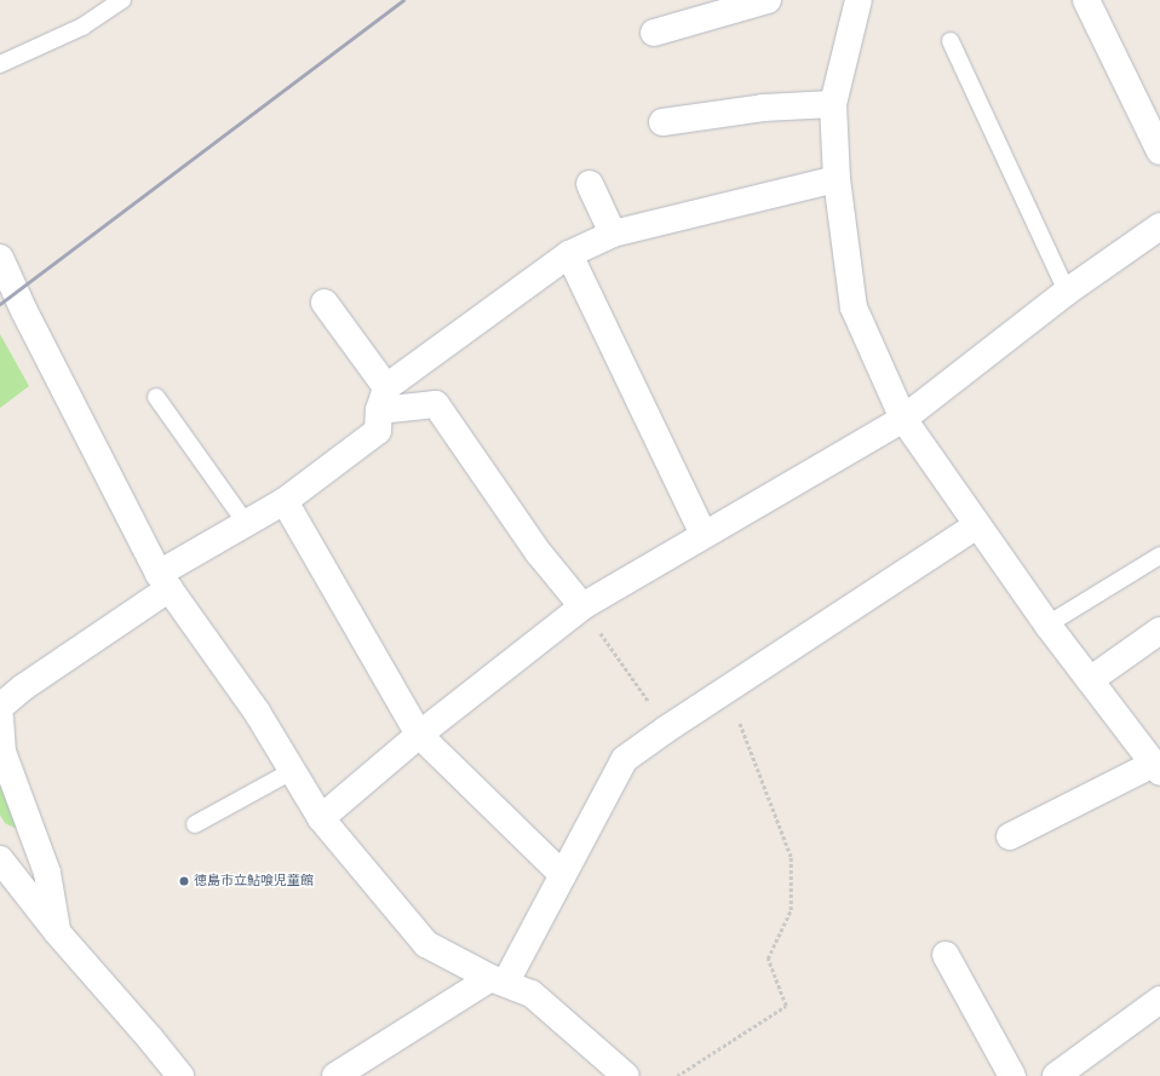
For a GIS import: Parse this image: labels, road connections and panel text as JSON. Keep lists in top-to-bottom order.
{
  "places": ["徳島市立鮎喰児童館"]
}
